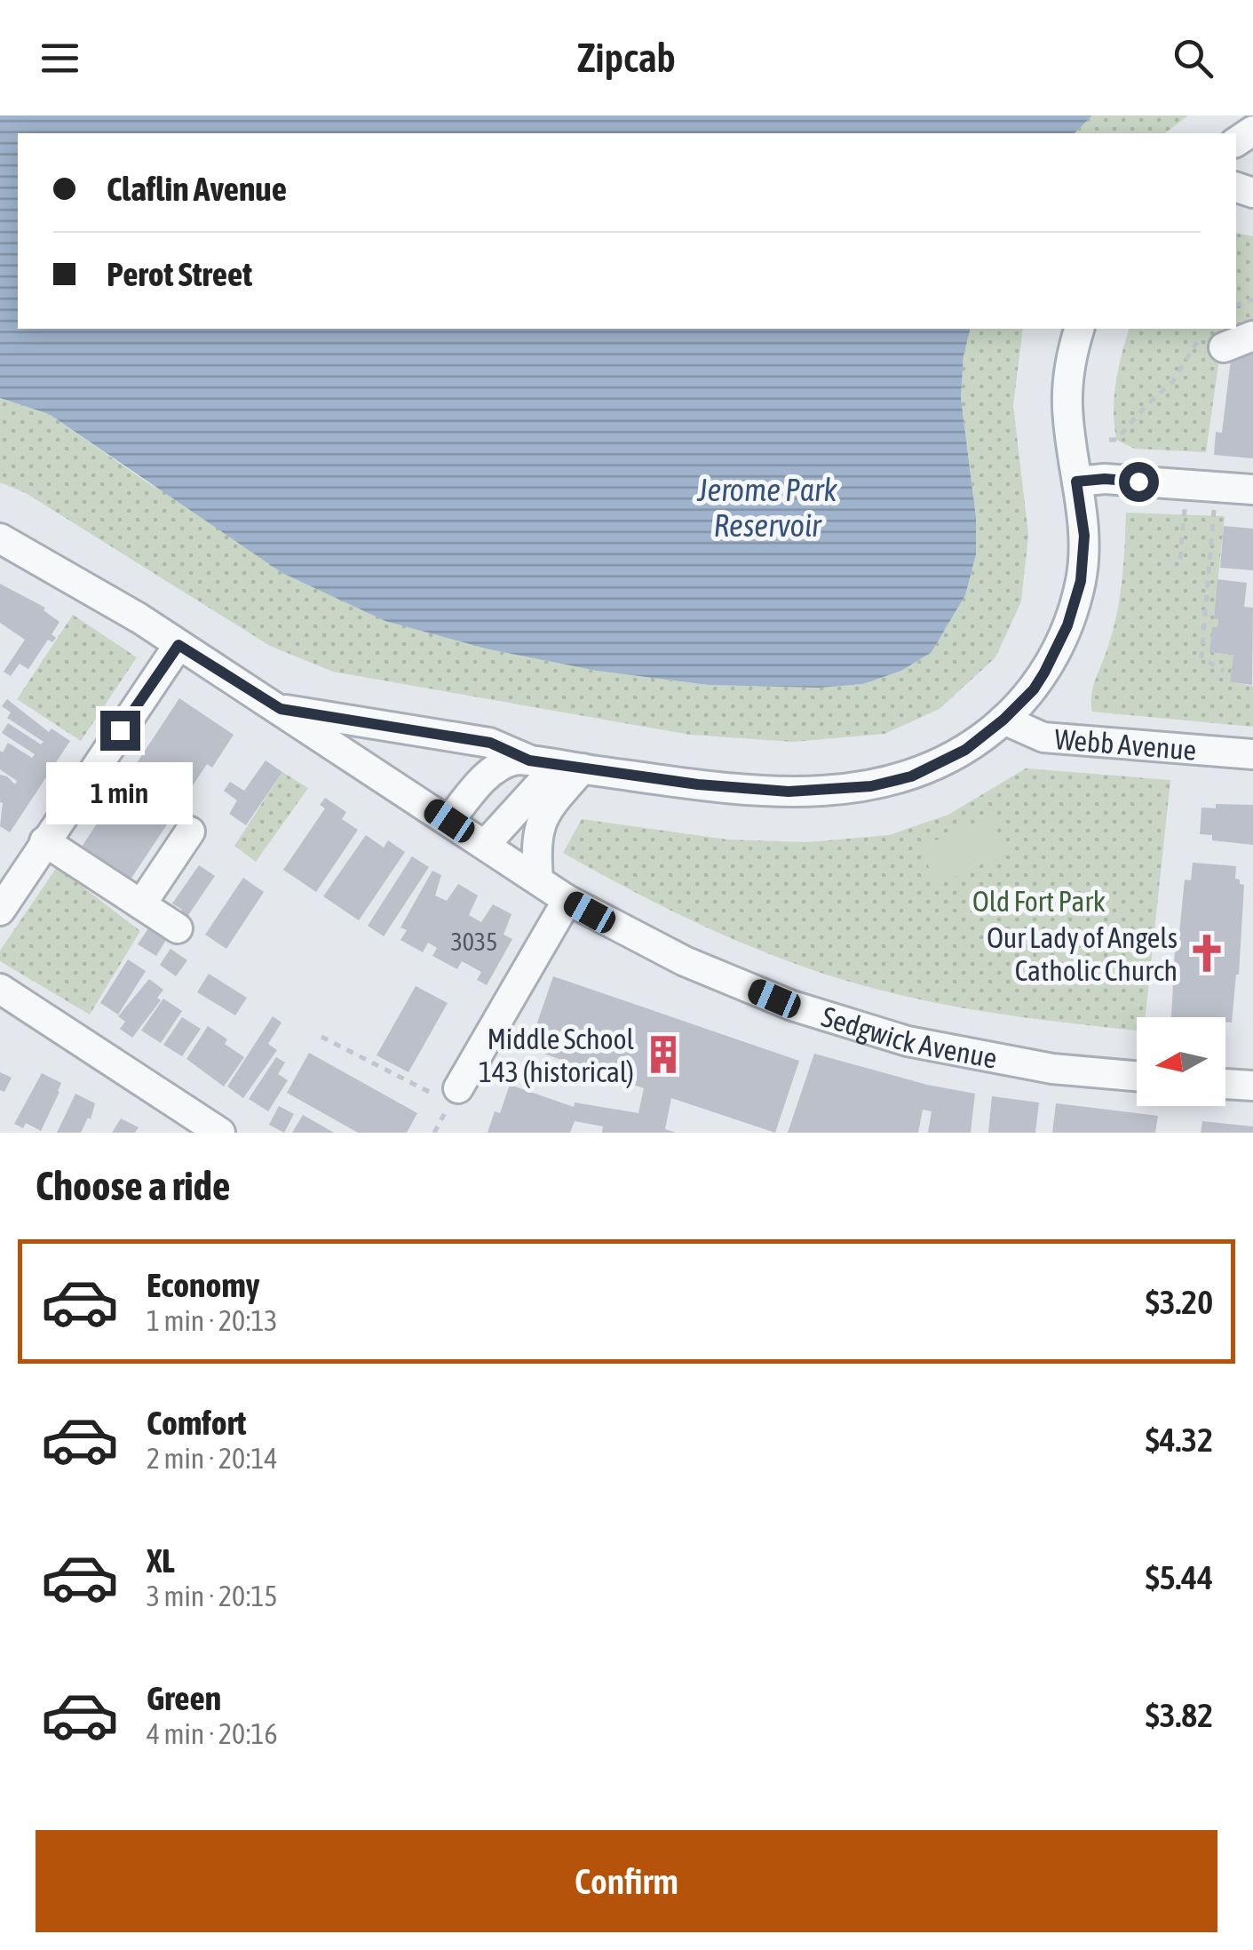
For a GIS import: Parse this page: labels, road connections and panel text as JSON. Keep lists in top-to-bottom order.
{
  "streets": {
    "street": ["Webb Avenue", "Sedgwick Avenue"]
  },
  "water": ["Jerome Park Reservoir"],
  "parks": ["Old Fort Park"],
  "places": {
    "church": ["Our Lady of Angels Catholic Church"],
    "building": ["Middle School 143 (historical)"]
  },
  "house_numbers": ["3035"],
  "north": "left",
  "page": {
    "header": "Zipcab",
    "banner": ["Claflin Avenue", "Perot Street"],
    "bubble": "1 min",
    "heading": "Choose a ride",
    "list": [
      {
        "name": "Economy",
        "note": "1 min · 20:13",
        "value": "$3.20"
      },
      {
        "name": "Comfort",
        "note": "2 min · 20:14",
        "value": "$4.32"
      },
      {
        "name": "XL",
        "note": "3 min · 20:15",
        "value": "$5.44"
      },
      {
        "name": "Green",
        "note": "4 min · 20:16",
        "value": "$3.82"
      }
    ],
    "buttons": "Confirm"
  }
}
